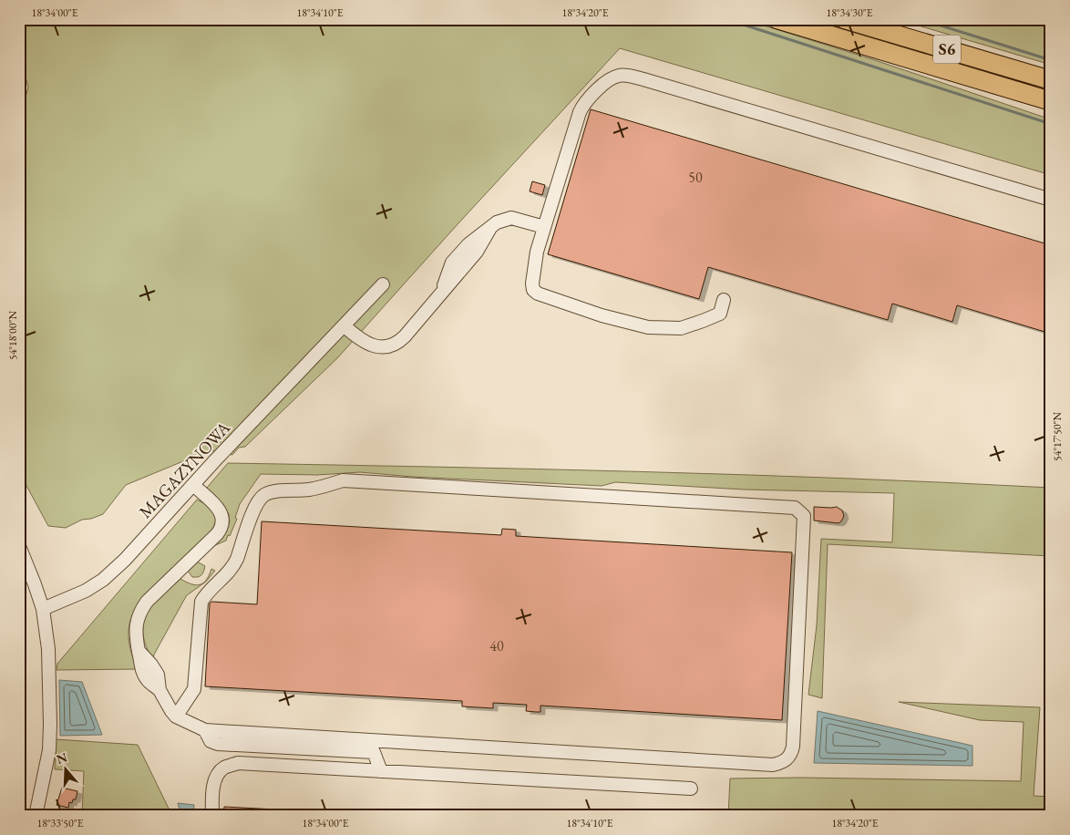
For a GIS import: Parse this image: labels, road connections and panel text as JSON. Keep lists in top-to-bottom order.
{
  "streets": {
    "highway": ["S6"],
    "street": ["MAGAZYNOWA"]
  },
  "house_numbers": ["50", "40"],
  "north": "top",
  "coordinates": [
    "18°34'00\"E",
    "18°34'10\"E",
    "18°34'20\"E",
    "18°34'30\"E",
    "54°18'00\"N",
    "54°17'50\"N",
    "18°33'50\"E"
  ]
}
